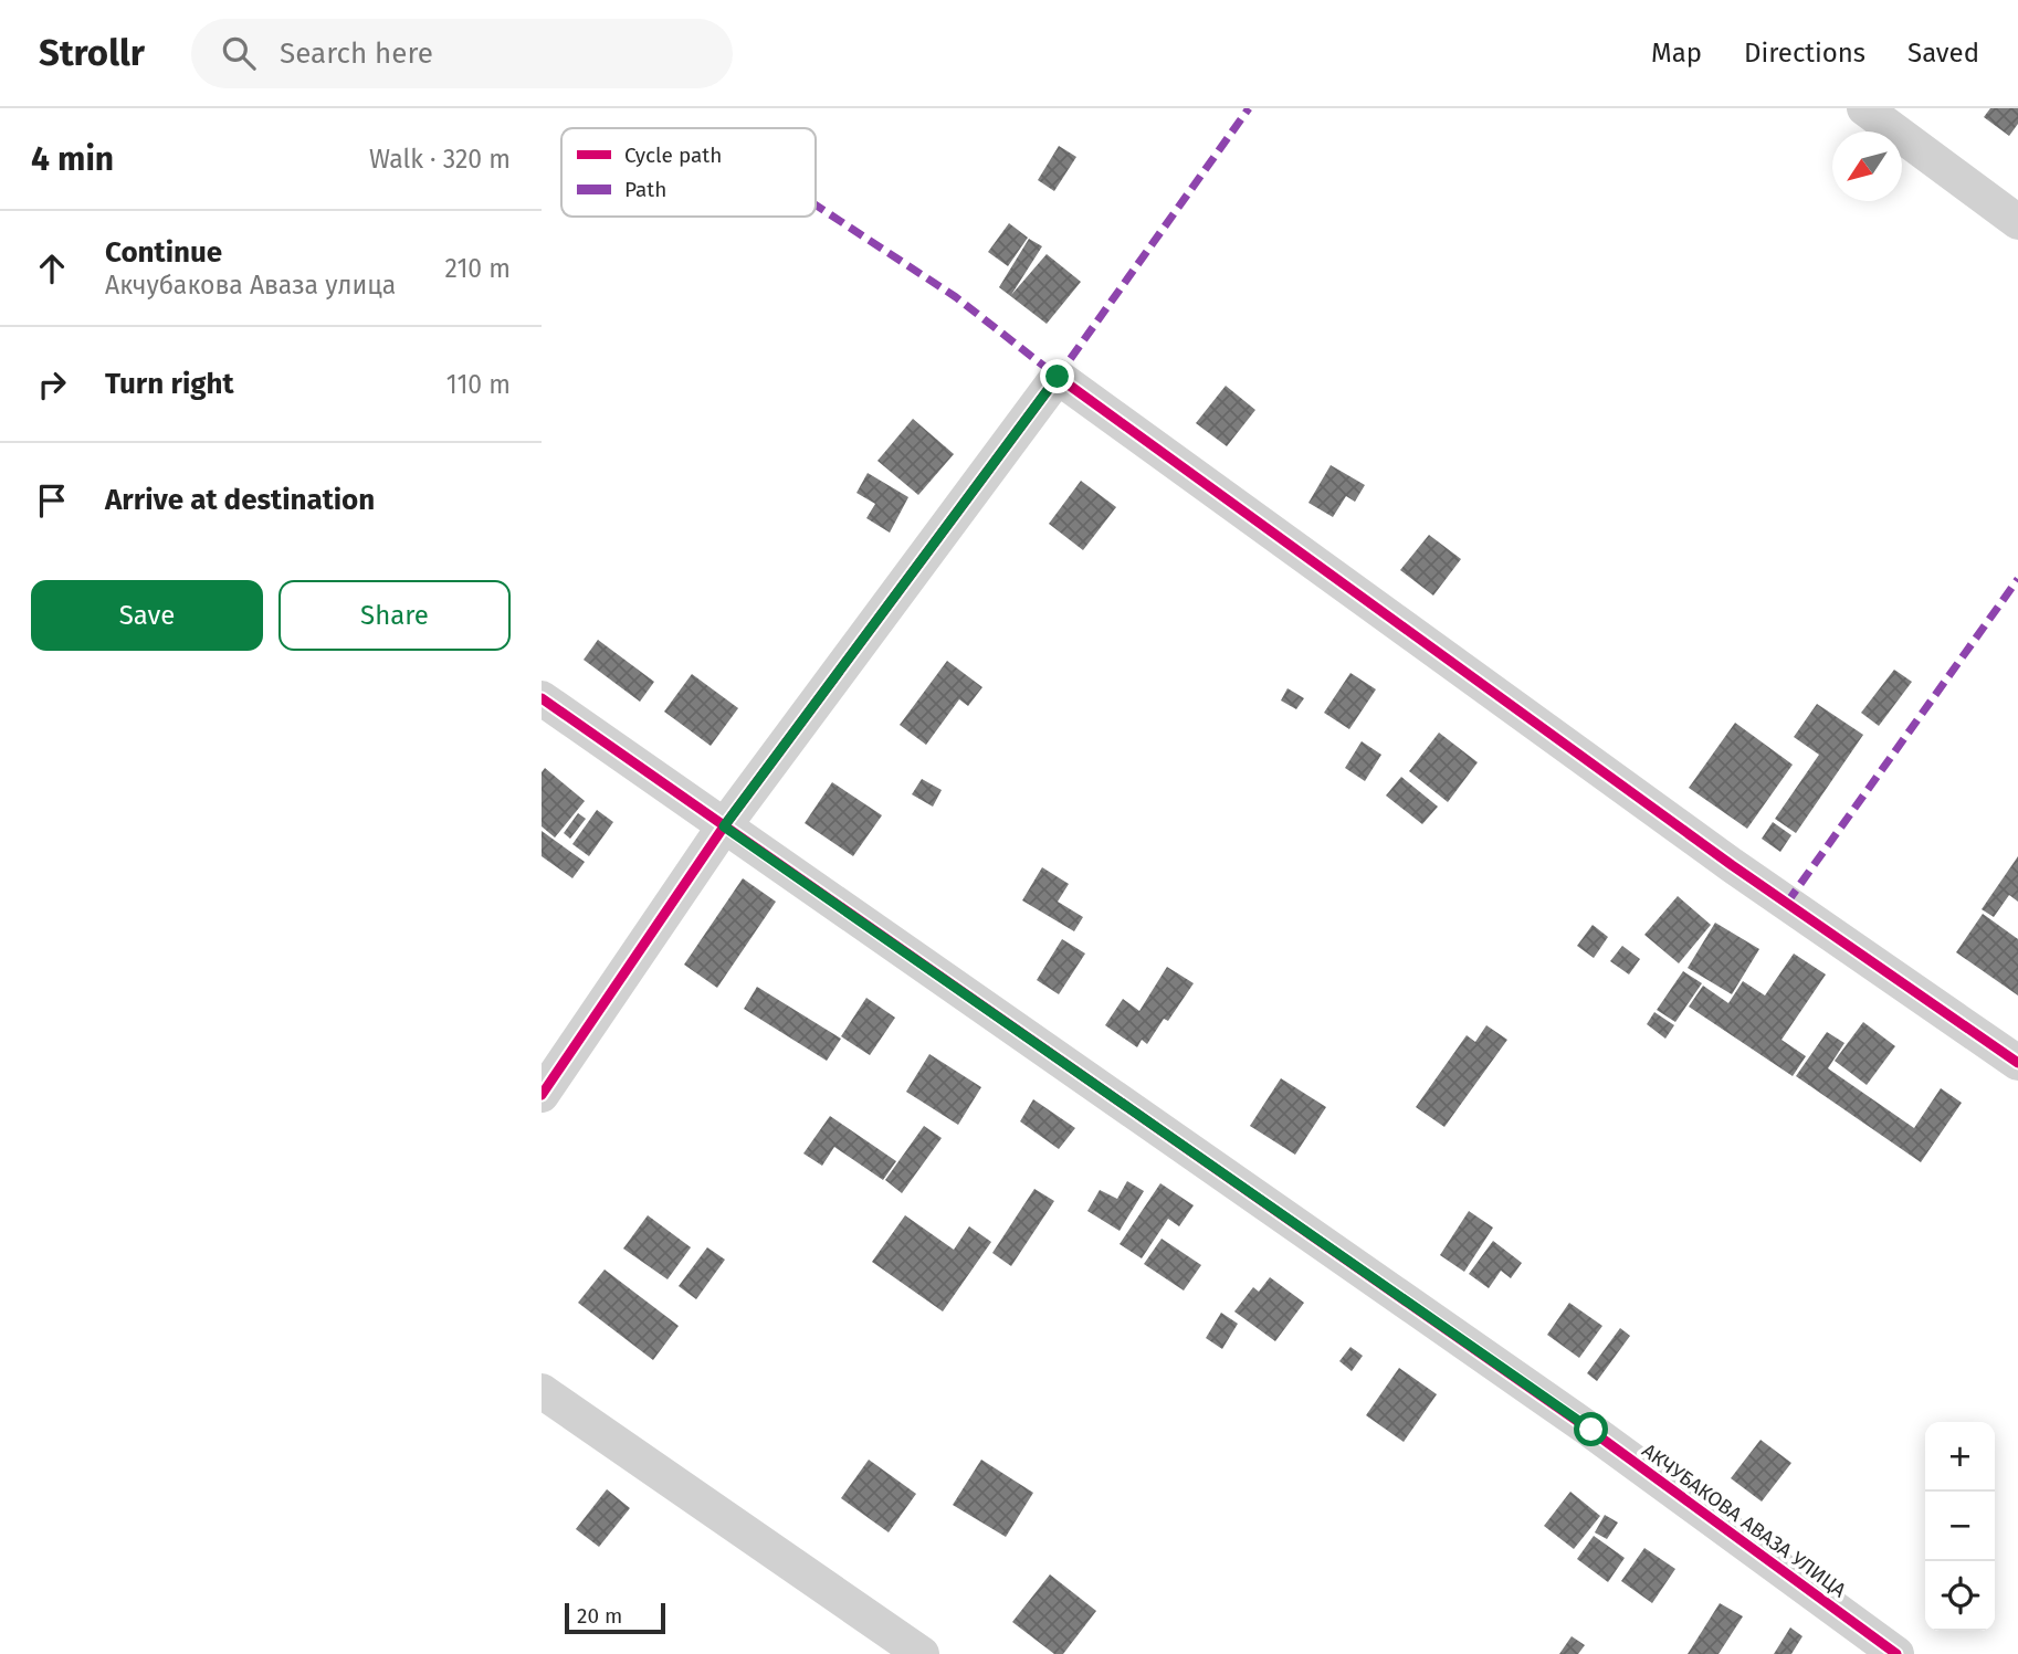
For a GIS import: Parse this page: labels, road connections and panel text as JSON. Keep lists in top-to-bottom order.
{
  "streets": {
    "street": ["АКЧУБАКОВА АВАЗА УЛИЦА"]
  },
  "legend": ["Cycle path", "Path"],
  "scale_bar": "20 m",
  "north": "bottom left",
  "page": {
    "header": "Strollr",
    "search": "Search here",
    "nav": ["Map", "Directions", "Saved"],
    "heading": ["4 min", "Walk · 320 m"],
    "list": [
      ["Continue", "Акчубакова Аваза улица", "210 m"],
      ["Turn right", "110 m"],
      "Arrive at destination"
    ],
    "buttons": ["Save", "Share"],
    "map_buttons": ["+", "−"],
    "scale": "20 m"
  }
}
